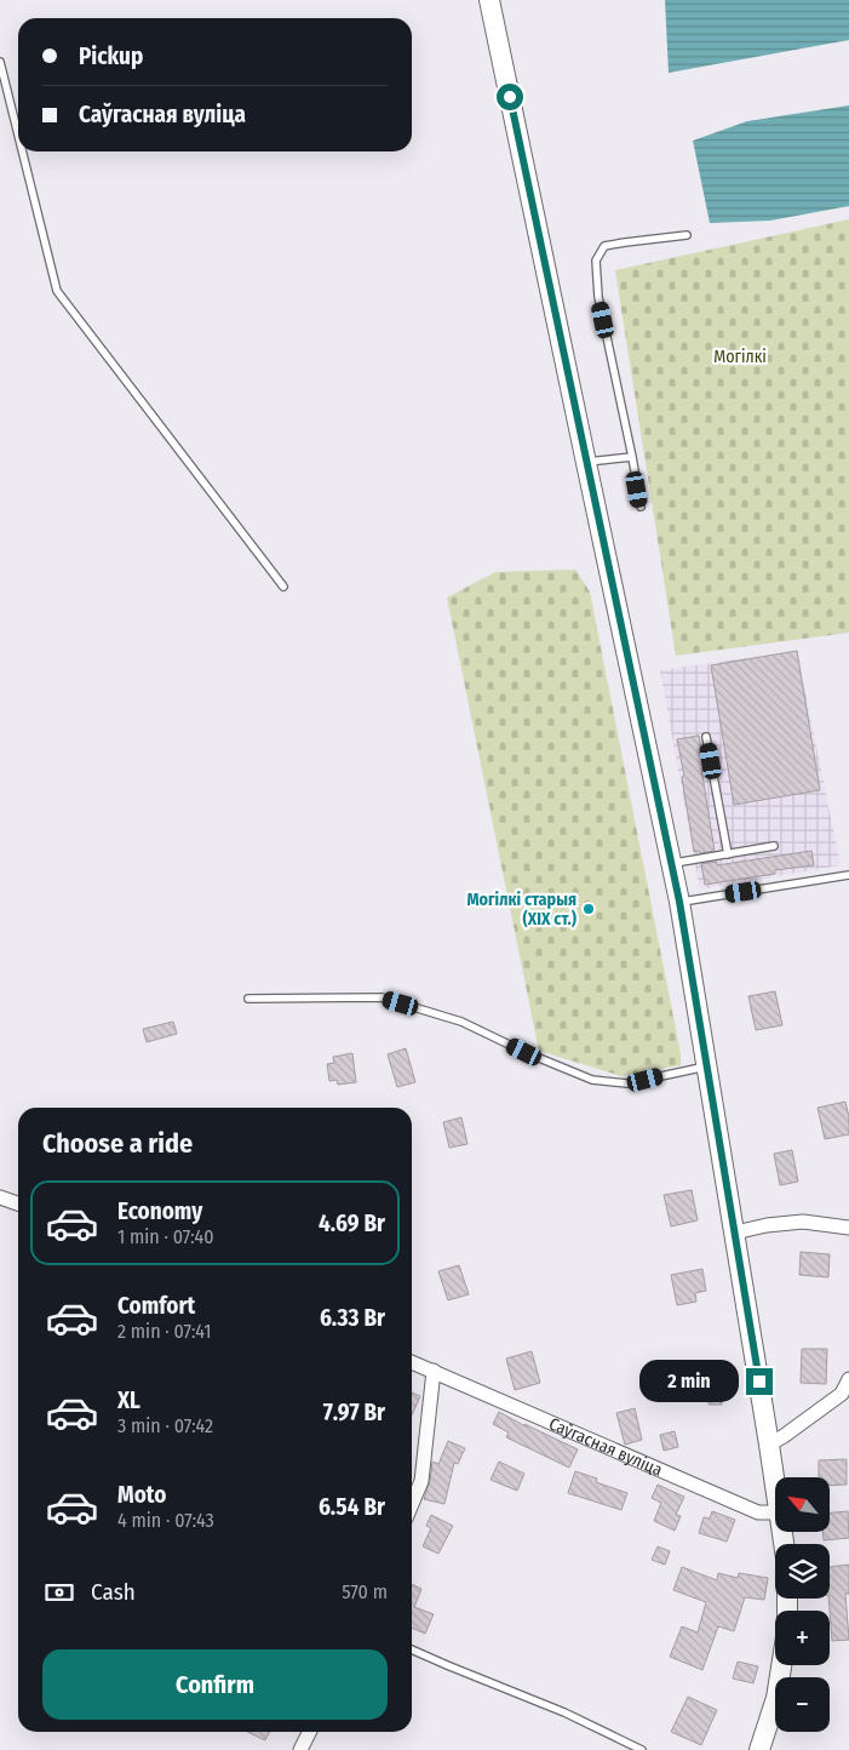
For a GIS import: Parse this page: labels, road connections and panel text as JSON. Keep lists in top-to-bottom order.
{
  "streets": {
    "street": ["Саўгасная вуліца"]
  },
  "parks": ["Могілкі"],
  "places": ["Могілкі старыя (XIX ст.)"],
  "north": "top left",
  "page": {
    "banner": ["Pickup", "Саўгасная вуліца"],
    "heading": "Choose a ride",
    "list": [
      {
        "name": "Economy",
        "note": "1 min · 07:40",
        "value": "4.69 Br"
      },
      {
        "name": "Comfort",
        "note": "2 min · 07:41",
        "value": "6.33 Br"
      },
      {
        "name": "XL",
        "note": "3 min · 07:42",
        "value": "7.97 Br"
      },
      {
        "name": "Moto",
        "note": "4 min · 07:43",
        "value": "6.54 Br"
      }
    ],
    "bubble": "2 min",
    "map_buttons": ["+", "−"],
    "pay": ["Cash", "570 m"],
    "buttons": "Confirm"
  }
}
